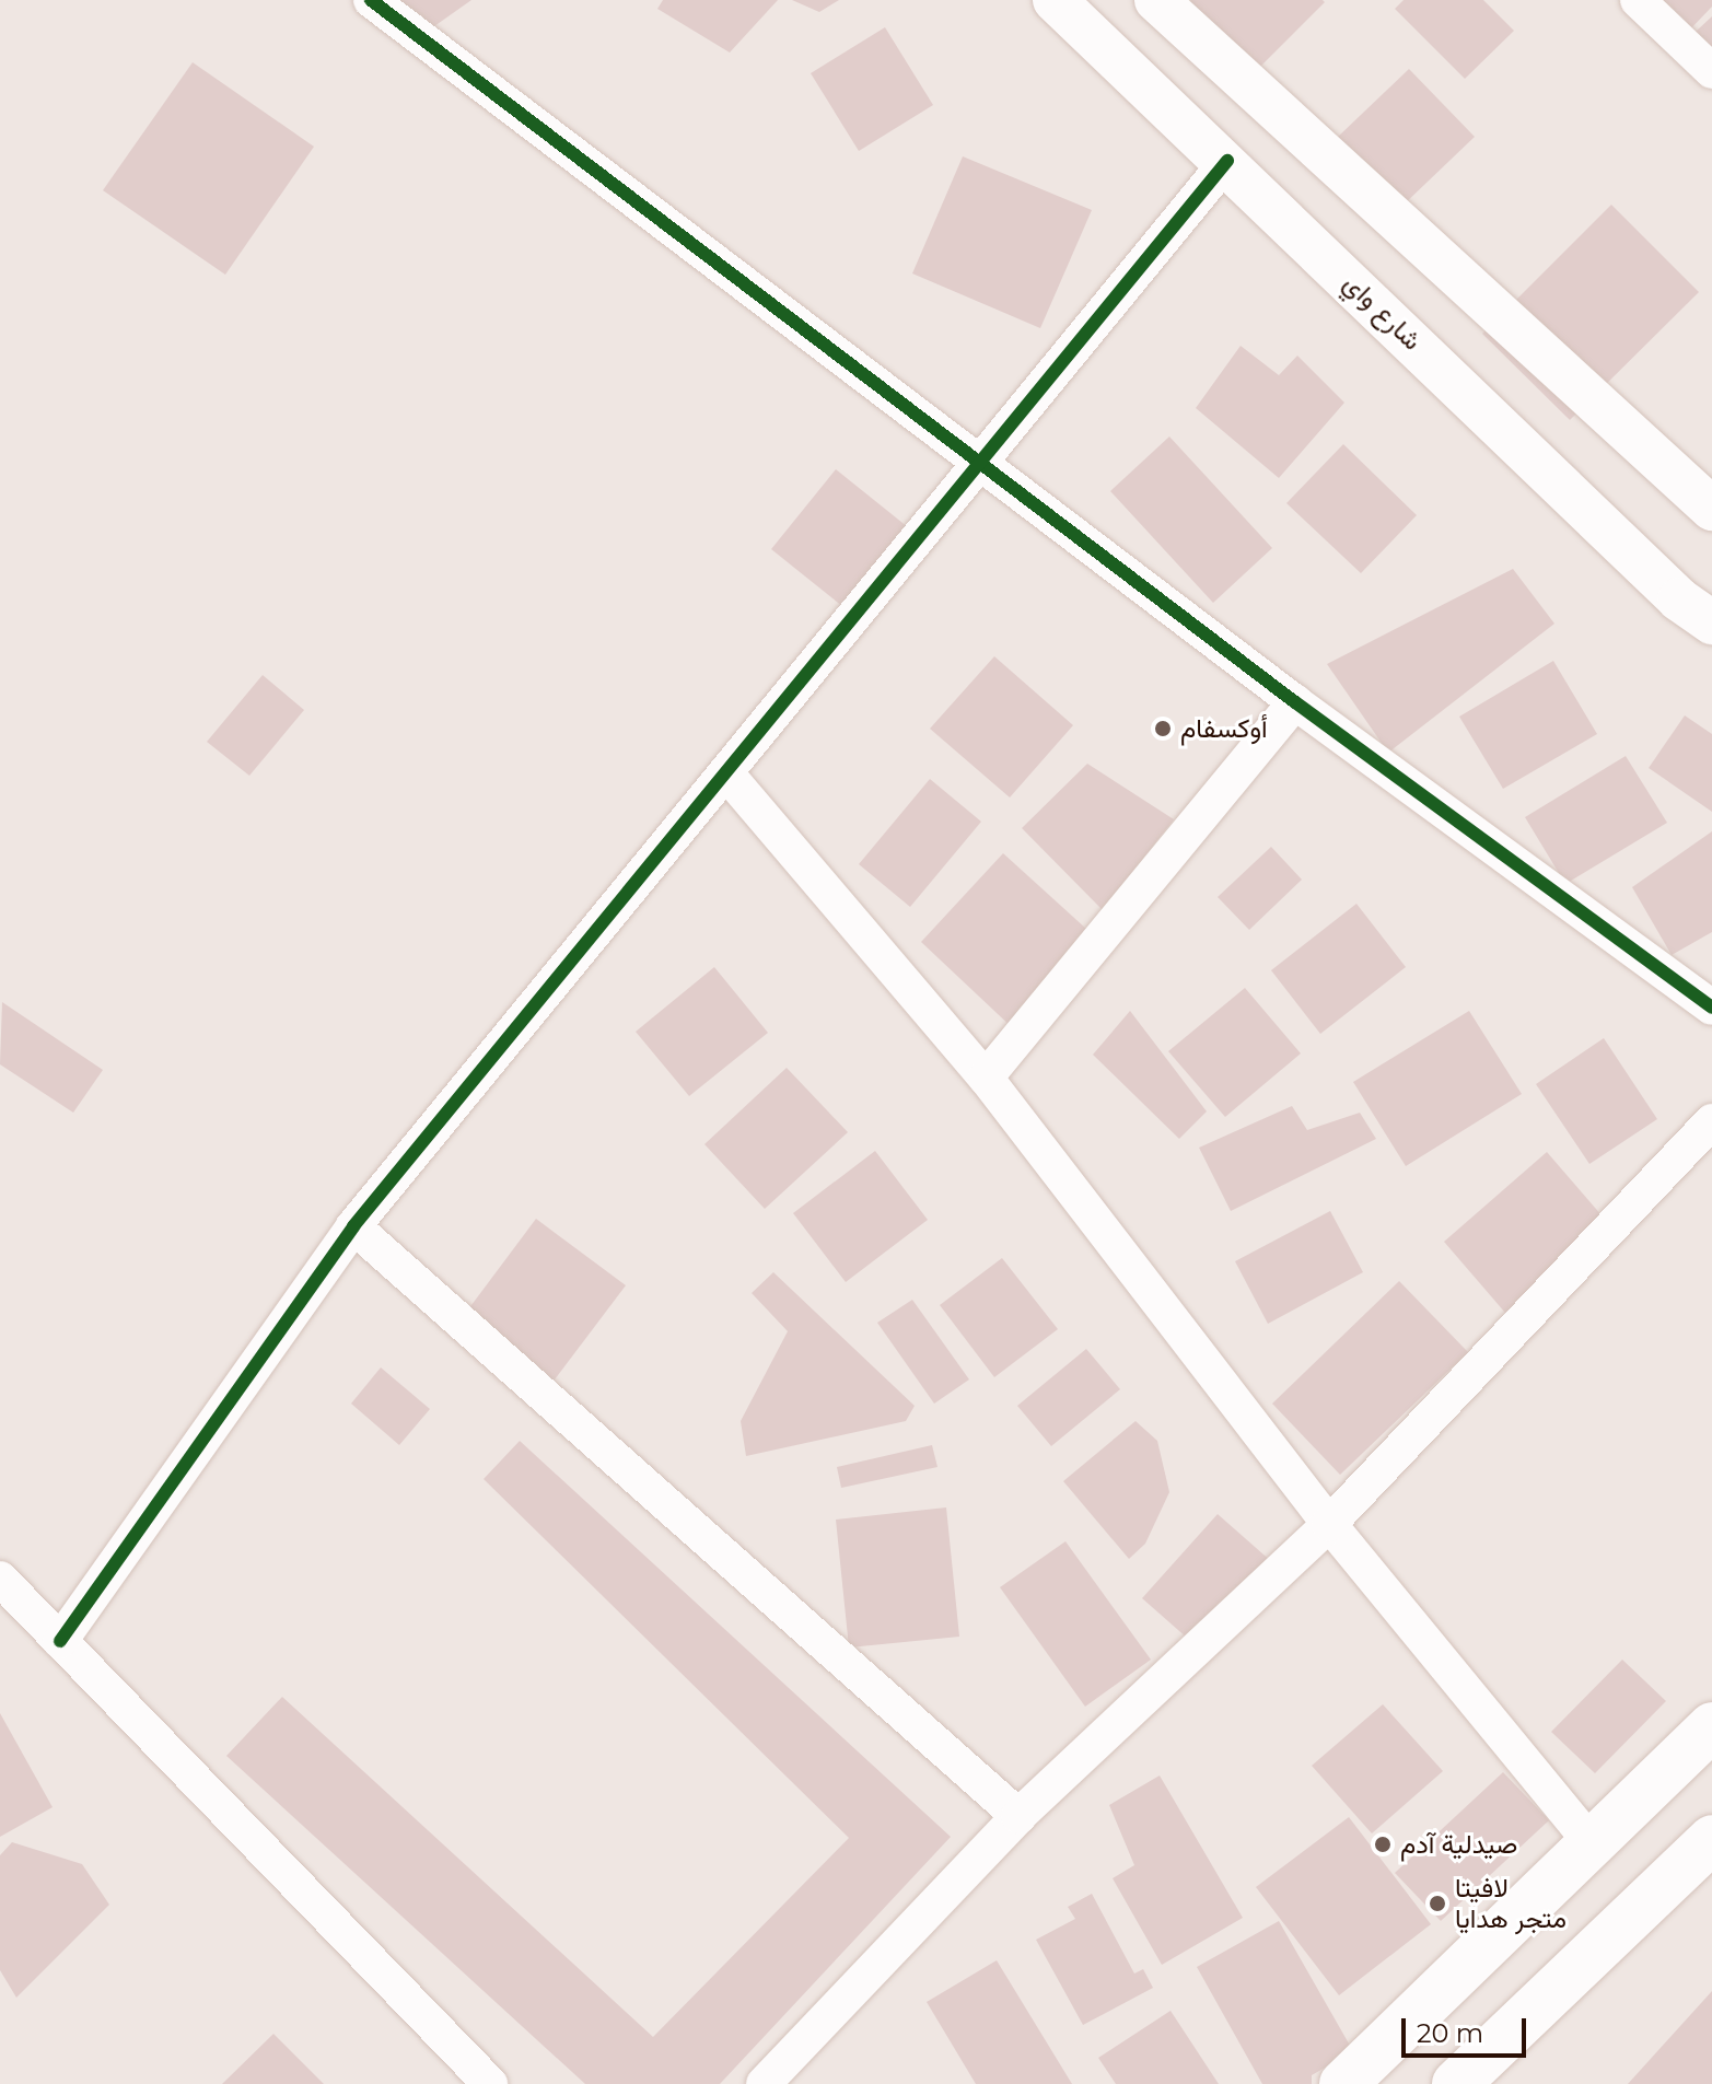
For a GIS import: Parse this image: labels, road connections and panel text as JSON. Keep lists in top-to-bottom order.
{
  "streets": {
    "street": ["شارع واي"]
  },
  "places": ["أوكسفام", "صيدلية آدم", "لافيتا متجر هدايا"],
  "scale_bar": "20 m"
}
